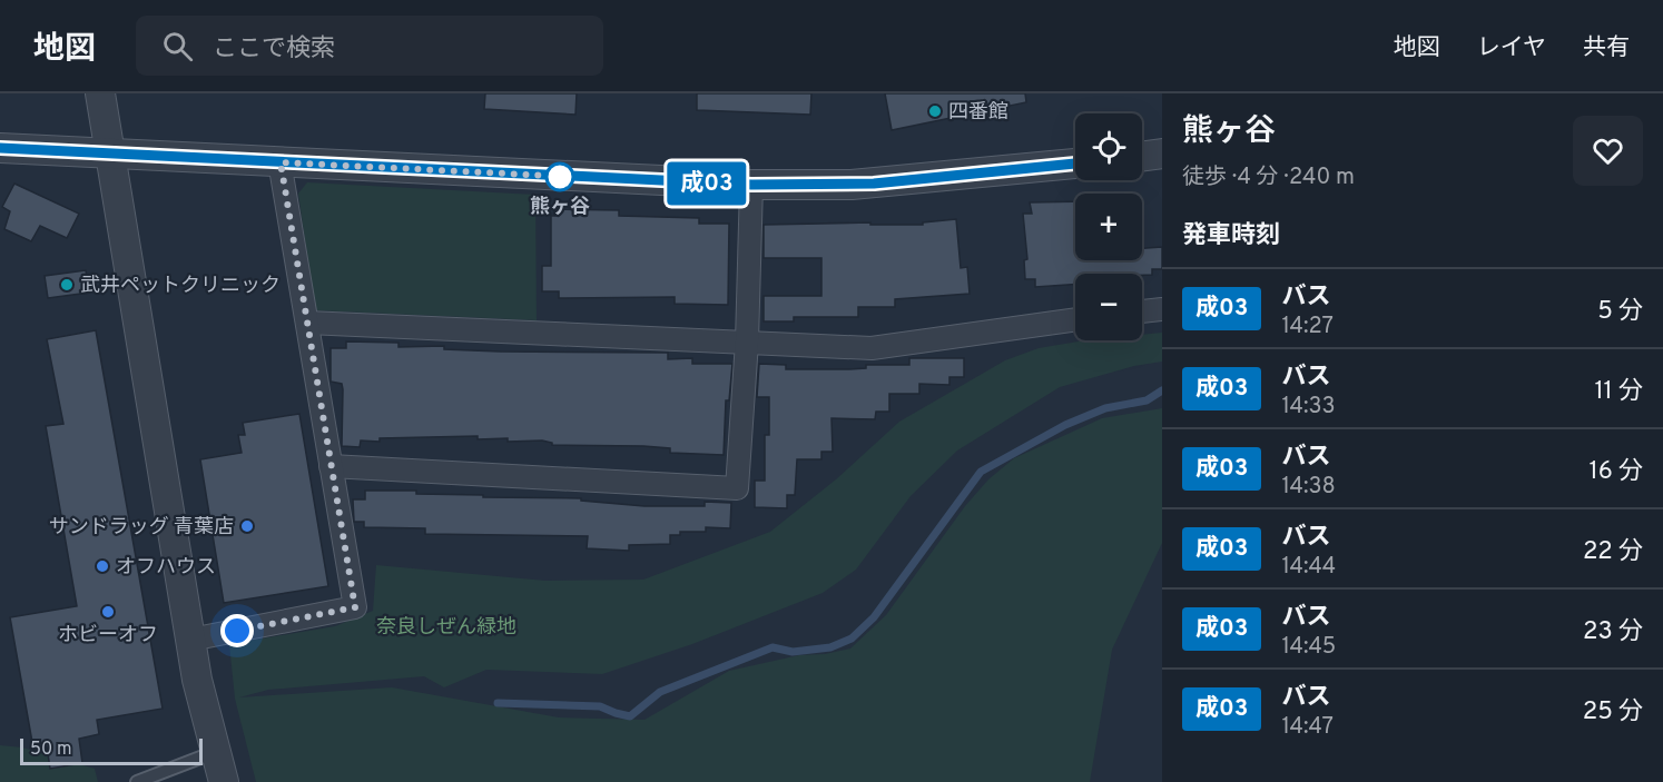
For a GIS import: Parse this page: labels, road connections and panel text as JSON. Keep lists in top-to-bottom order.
{
  "parks": ["奈良しぜん緑地"],
  "places": [
    "四番館",
    "熊ヶ谷",
    "武井ペットクリニック",
    "サンドラッグ 青葉店",
    "オフハウス",
    "ホビーオフ"
  ],
  "lines": ["bus line 成03"],
  "scale_bar": "50 m",
  "page": {
    "header": "地図",
    "search": "ここで検索",
    "nav": ["地図", "レイヤ", "共有"],
    "on_map": "成03",
    "heading": [
      ["熊ヶ谷", "徒歩 · 4 分 · 240 m"],
      "発車時刻"
    ],
    "map_buttons": ["+", "−"],
    "list": [
      {
        "mark": "成03",
        "name": "バス",
        "note": "14:27",
        "value": "5 分"
      },
      {
        "mark": "成03",
        "name": "バス",
        "note": "14:33",
        "value": "11 分"
      },
      {
        "mark": "成03",
        "name": "バス",
        "note": "14:38",
        "value": "16 分"
      },
      {
        "mark": "成03",
        "name": "バス",
        "note": "14:44",
        "value": "22 分"
      },
      {
        "mark": "成03",
        "name": "バス",
        "note": "14:45",
        "value": "23 分"
      },
      {
        "mark": "成03",
        "name": "バス",
        "note": "14:47",
        "value": "25 分"
      }
    ],
    "scale": "50 m"
  }
}
